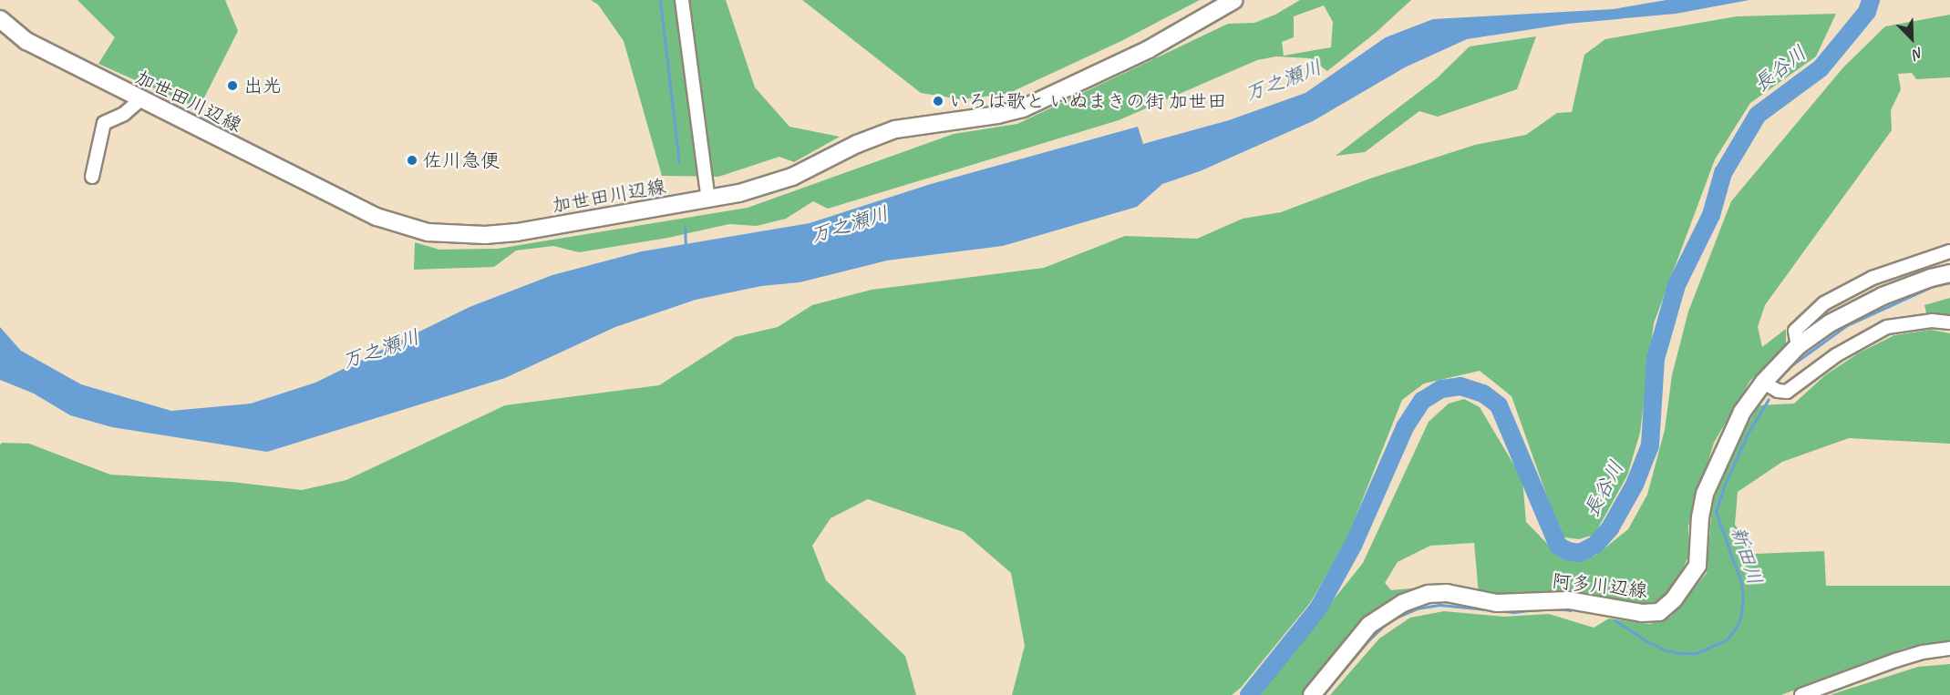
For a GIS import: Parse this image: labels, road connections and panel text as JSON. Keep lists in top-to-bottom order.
{
  "streets": {
    "main road": ["加世田川辺線", "阿多川辺線"]
  },
  "water": ["長谷川", "万之瀬川", "新田川"],
  "places": ["出光", "いろは歌と いぬまきの街 加世田", "佐川急便"],
  "north": "bottom right"
}
